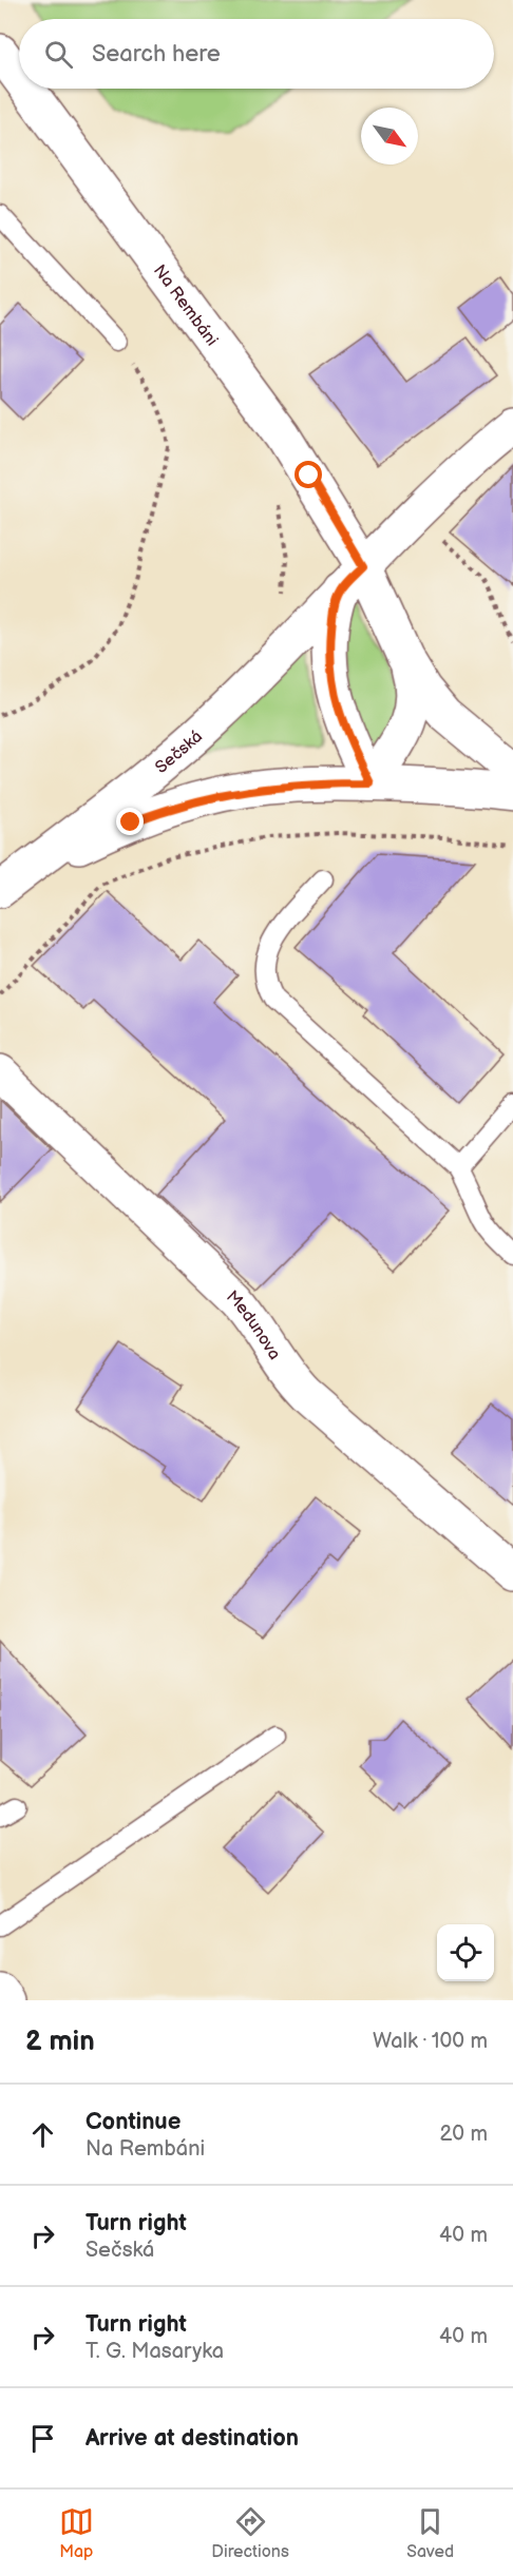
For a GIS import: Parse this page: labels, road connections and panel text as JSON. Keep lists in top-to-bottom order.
{
  "streets": {
    "street": ["Na Rembáni", "Sečská", "Medunova"]
  },
  "crossings": [
    ["Na Rembáni", "Sečská"]
  ],
  "north": "bottom right",
  "page": {
    "search": "Search here",
    "heading": ["2 min", "Walk · 100 m"],
    "list": [
      ["Continue", "Na Rembáni", "20 m"],
      ["Turn right", "Sečská", "40 m"],
      ["Turn right", "T. G. Masaryka", "40 m"],
      "Arrive at destination"
    ],
    "nav": ["Map", "Directions", "Saved"]
  }
}
